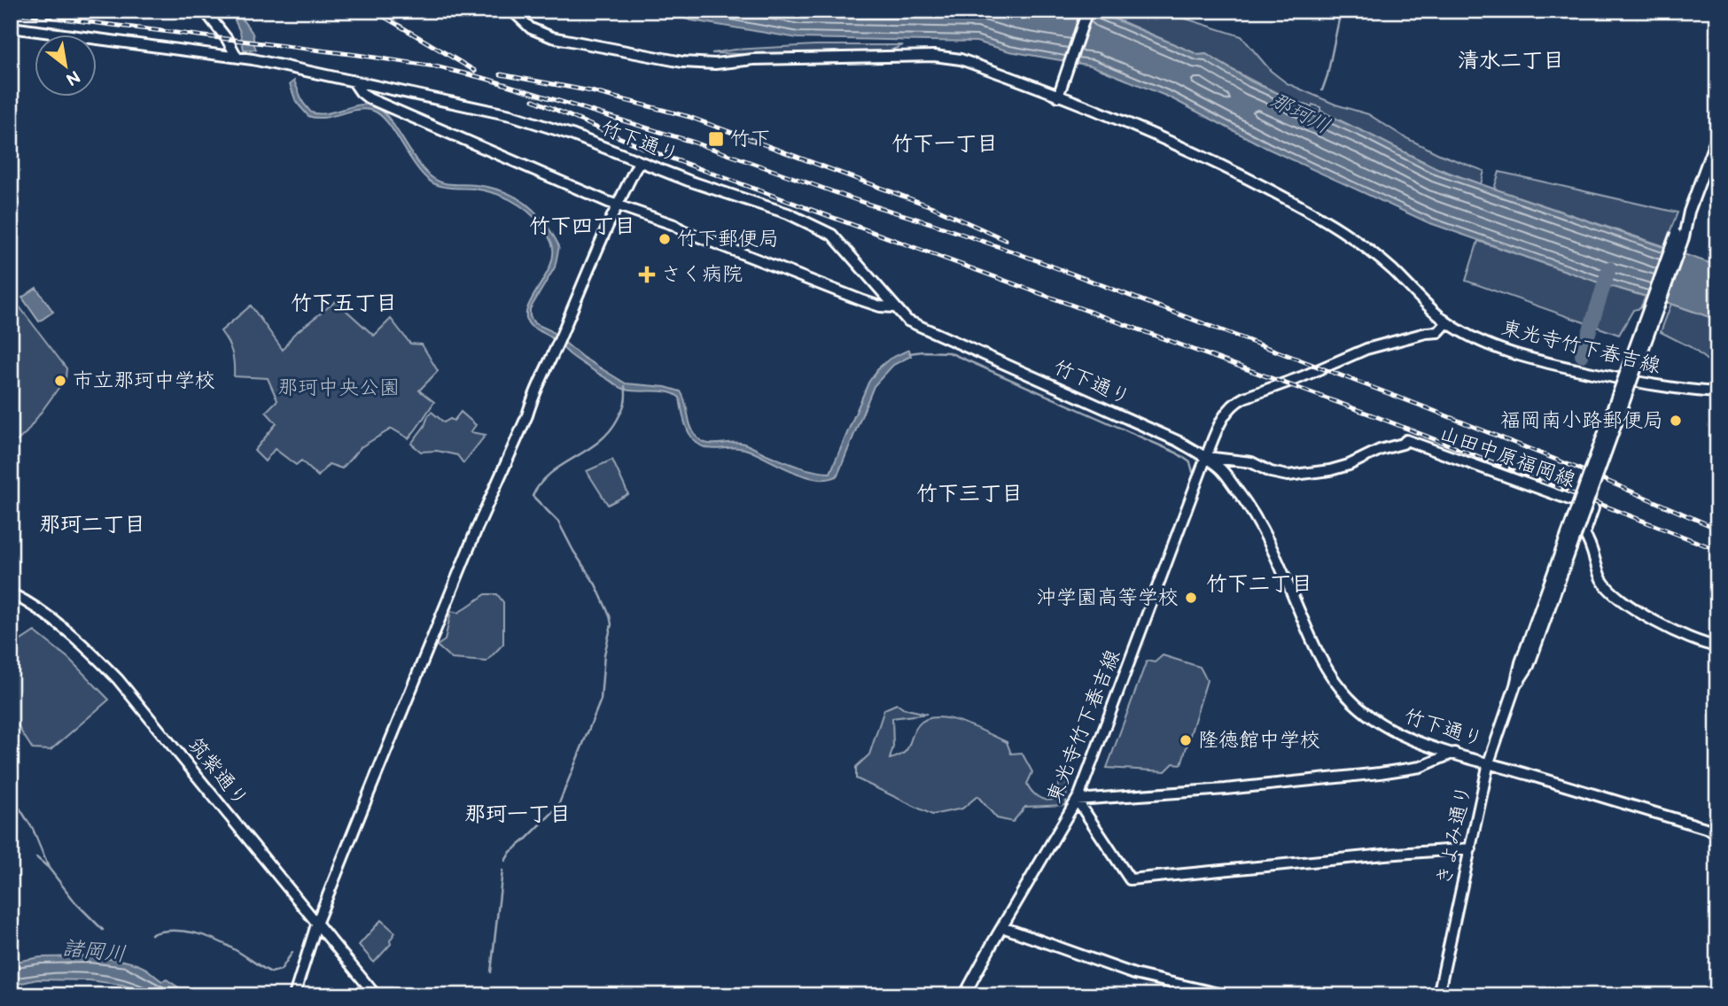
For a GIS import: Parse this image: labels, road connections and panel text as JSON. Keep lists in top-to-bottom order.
{
  "streets": {
    "street": [
      "竹下通り",
      "東光寺竹下春吉線",
      "山田中原福岡線",
      "筑紫通り",
      "きよみ通り"
    ]
  },
  "crossings": [
    ["竹下通り", "東光寺竹下春吉線"],
    ["竹下通り", "山田中原福岡線"],
    ["竹下通り", "きよみ通り"],
    ["東光寺竹下春吉線", "山田中原福岡線"]
  ],
  "districts": [
    "清水二丁目",
    "竹下一丁目",
    "竹下四丁目",
    "竹下五丁目",
    "竹下三丁目",
    "那珂二丁目",
    "竹下二丁目",
    "那珂一丁目"
  ],
  "water": ["那珂川", "諸岡川"],
  "parks": ["那珂中央公園"],
  "places": {
    "transit": ["竹下"],
    "other": [
      "竹下郵便局",
      "市立那珂中学校",
      "福岡南小路郵便局",
      "沖学園高等学校",
      "隆徳館中学校"
    ],
    "health": ["さく病院"]
  },
  "north": "bottom right"
}
